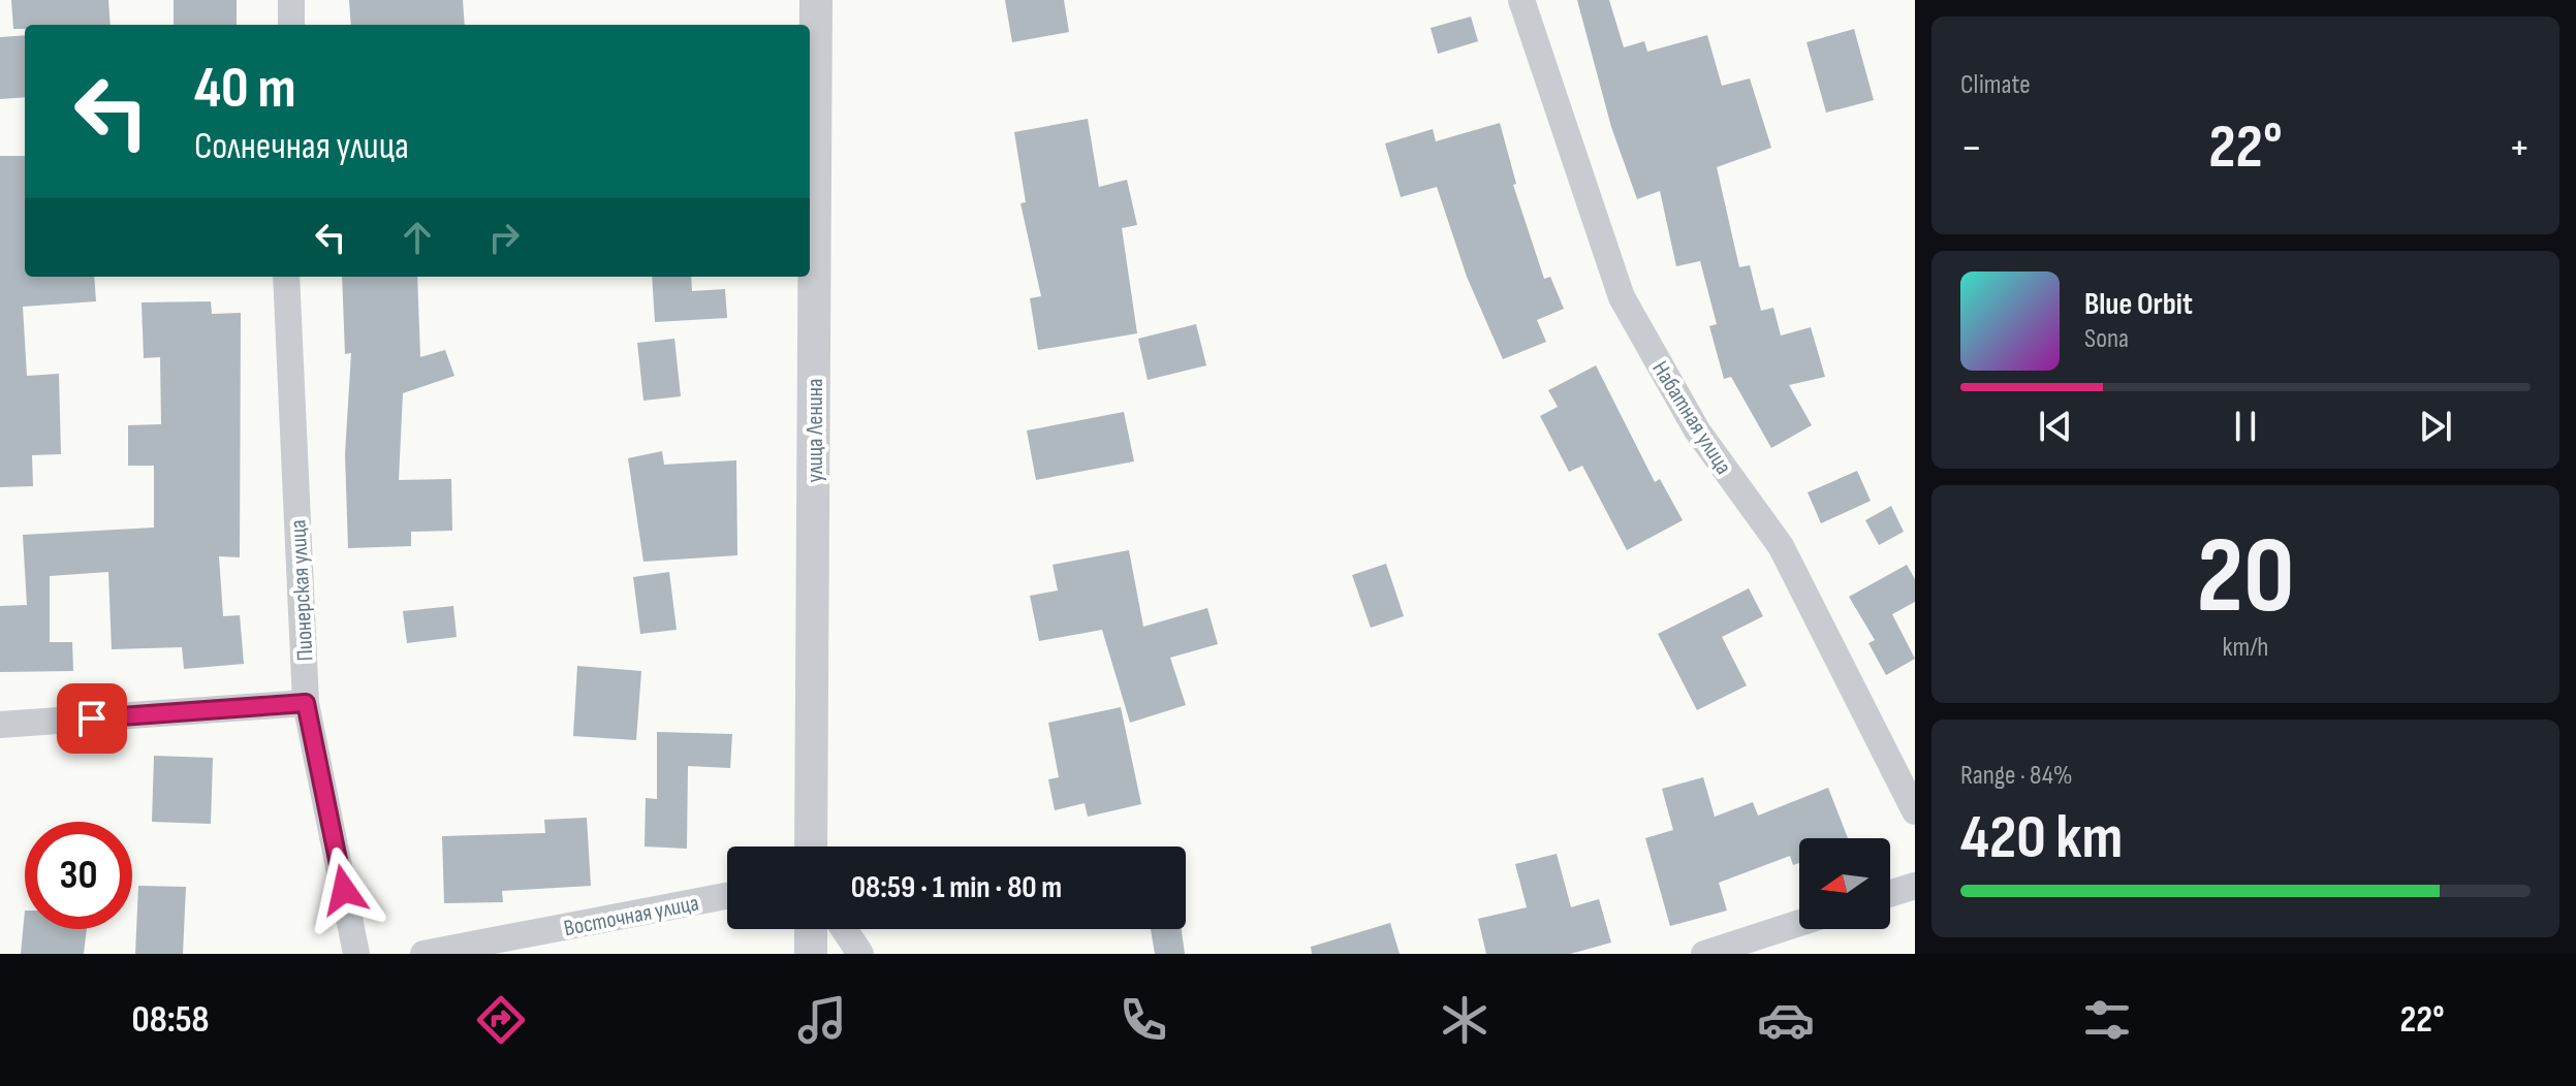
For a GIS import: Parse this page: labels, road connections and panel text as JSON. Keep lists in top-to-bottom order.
{
  "streets": {
    "street": [
      "Набатная улица",
      "улица Ленина",
      "Пионерская улица",
      "Восточная улица"
    ]
  },
  "north": "left",
  "page": {
    "tile": [
      "Climate",
      ["20", "km/h"],
      ["Range · 84%", "420 km"]
    ],
    "turn": ["40 m", "Солнечная улица"],
    "heat": ["−", "22°", "+"],
    "song": ["Blue Orbit", "Sona"],
    "limit": "30",
    "trip": "08:59 · 1 min · 80 m",
    "tabs": ["08:58", "22°"]
  }
}
